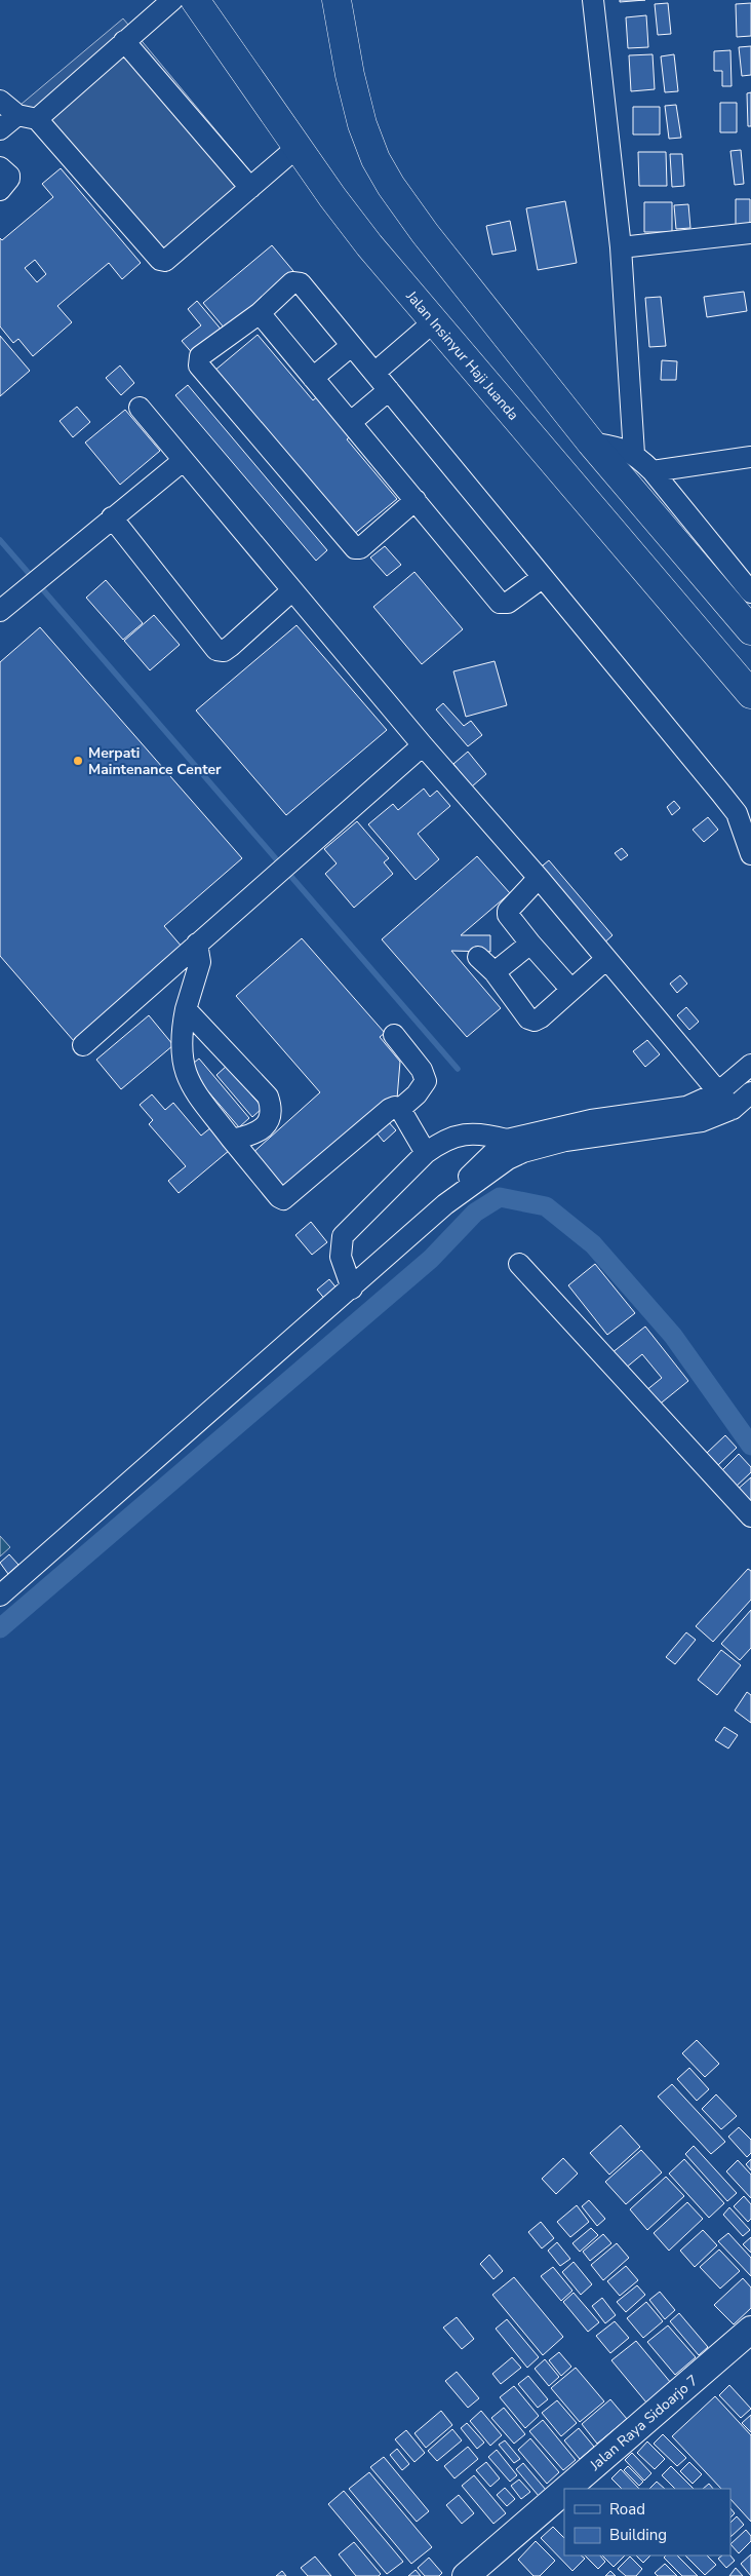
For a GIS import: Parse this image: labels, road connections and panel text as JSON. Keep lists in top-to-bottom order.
{
  "streets": {
    "highway": ["Jalan Insinyur Haji Juanda"],
    "main road": ["Jalan Raya Sidoarjo 7"]
  },
  "places": ["Merpati Maintenance Center"],
  "legend": ["Road", "Building"]
}
